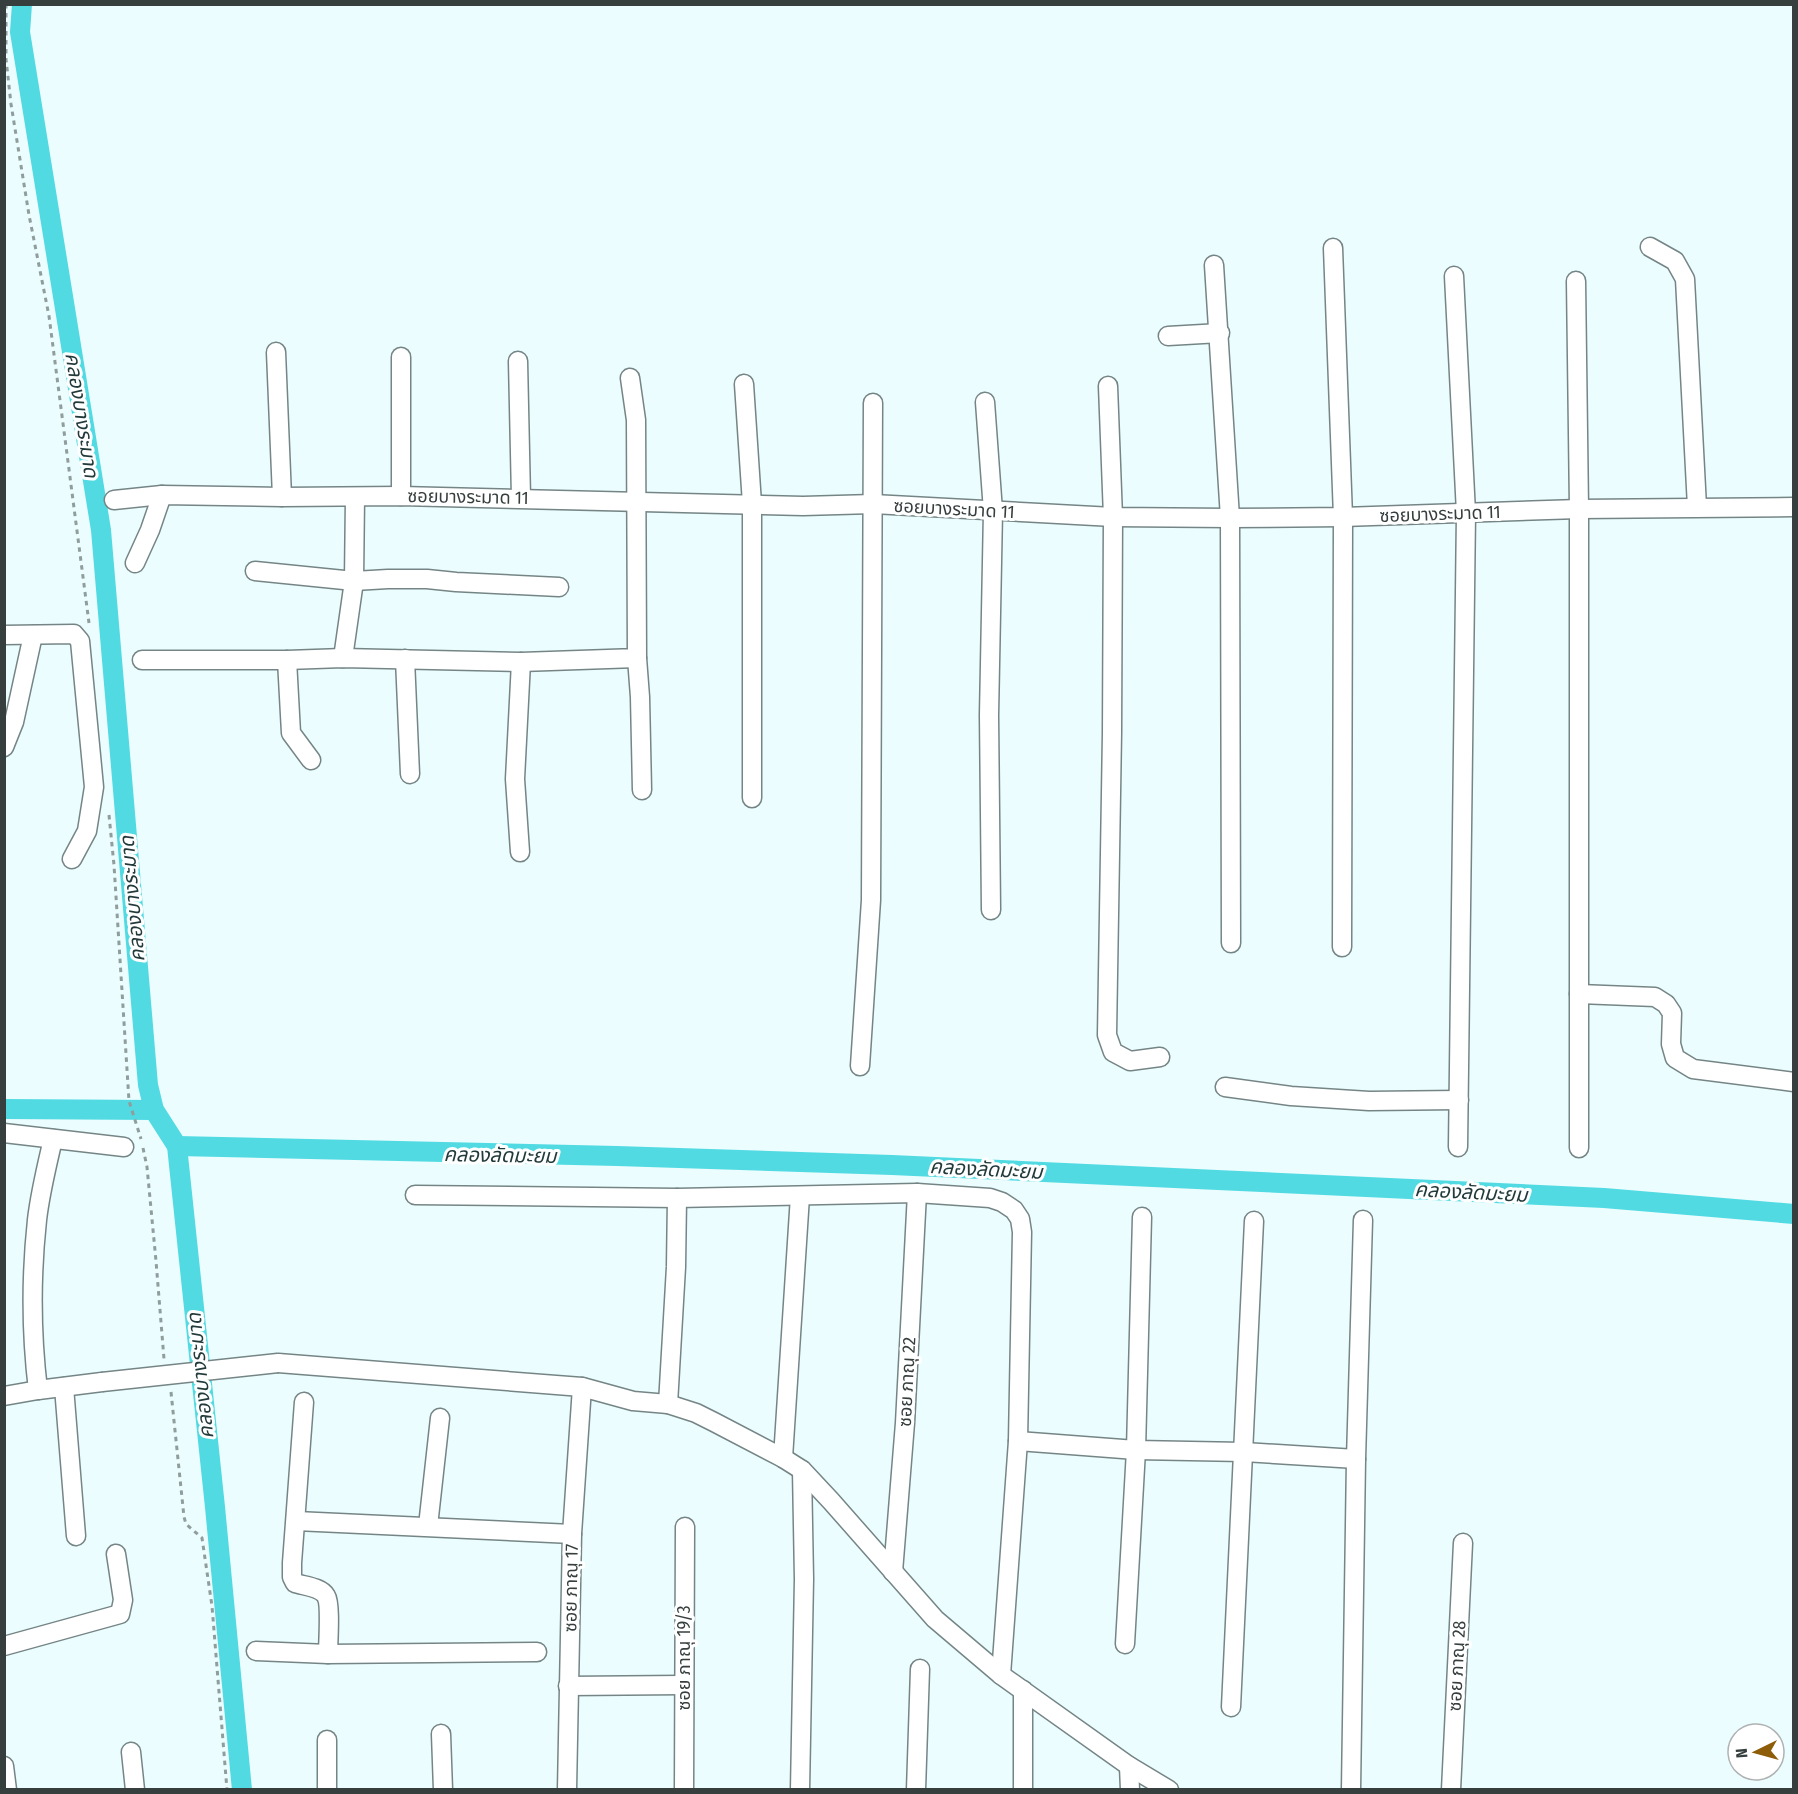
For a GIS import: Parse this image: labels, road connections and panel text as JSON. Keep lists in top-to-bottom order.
{
  "streets": {
    "street": [
      "ซอยบางระมาด 11",
      "ซอย ภาณุ 22",
      "ซอย ภาณุ 17",
      "ซอย ภาณุ 19/3",
      "ซอย ภาณุ 28"
    ]
  },
  "water": ["คลองบางระมาด", "คลองลัดมะยม"],
  "north": "left"
}
